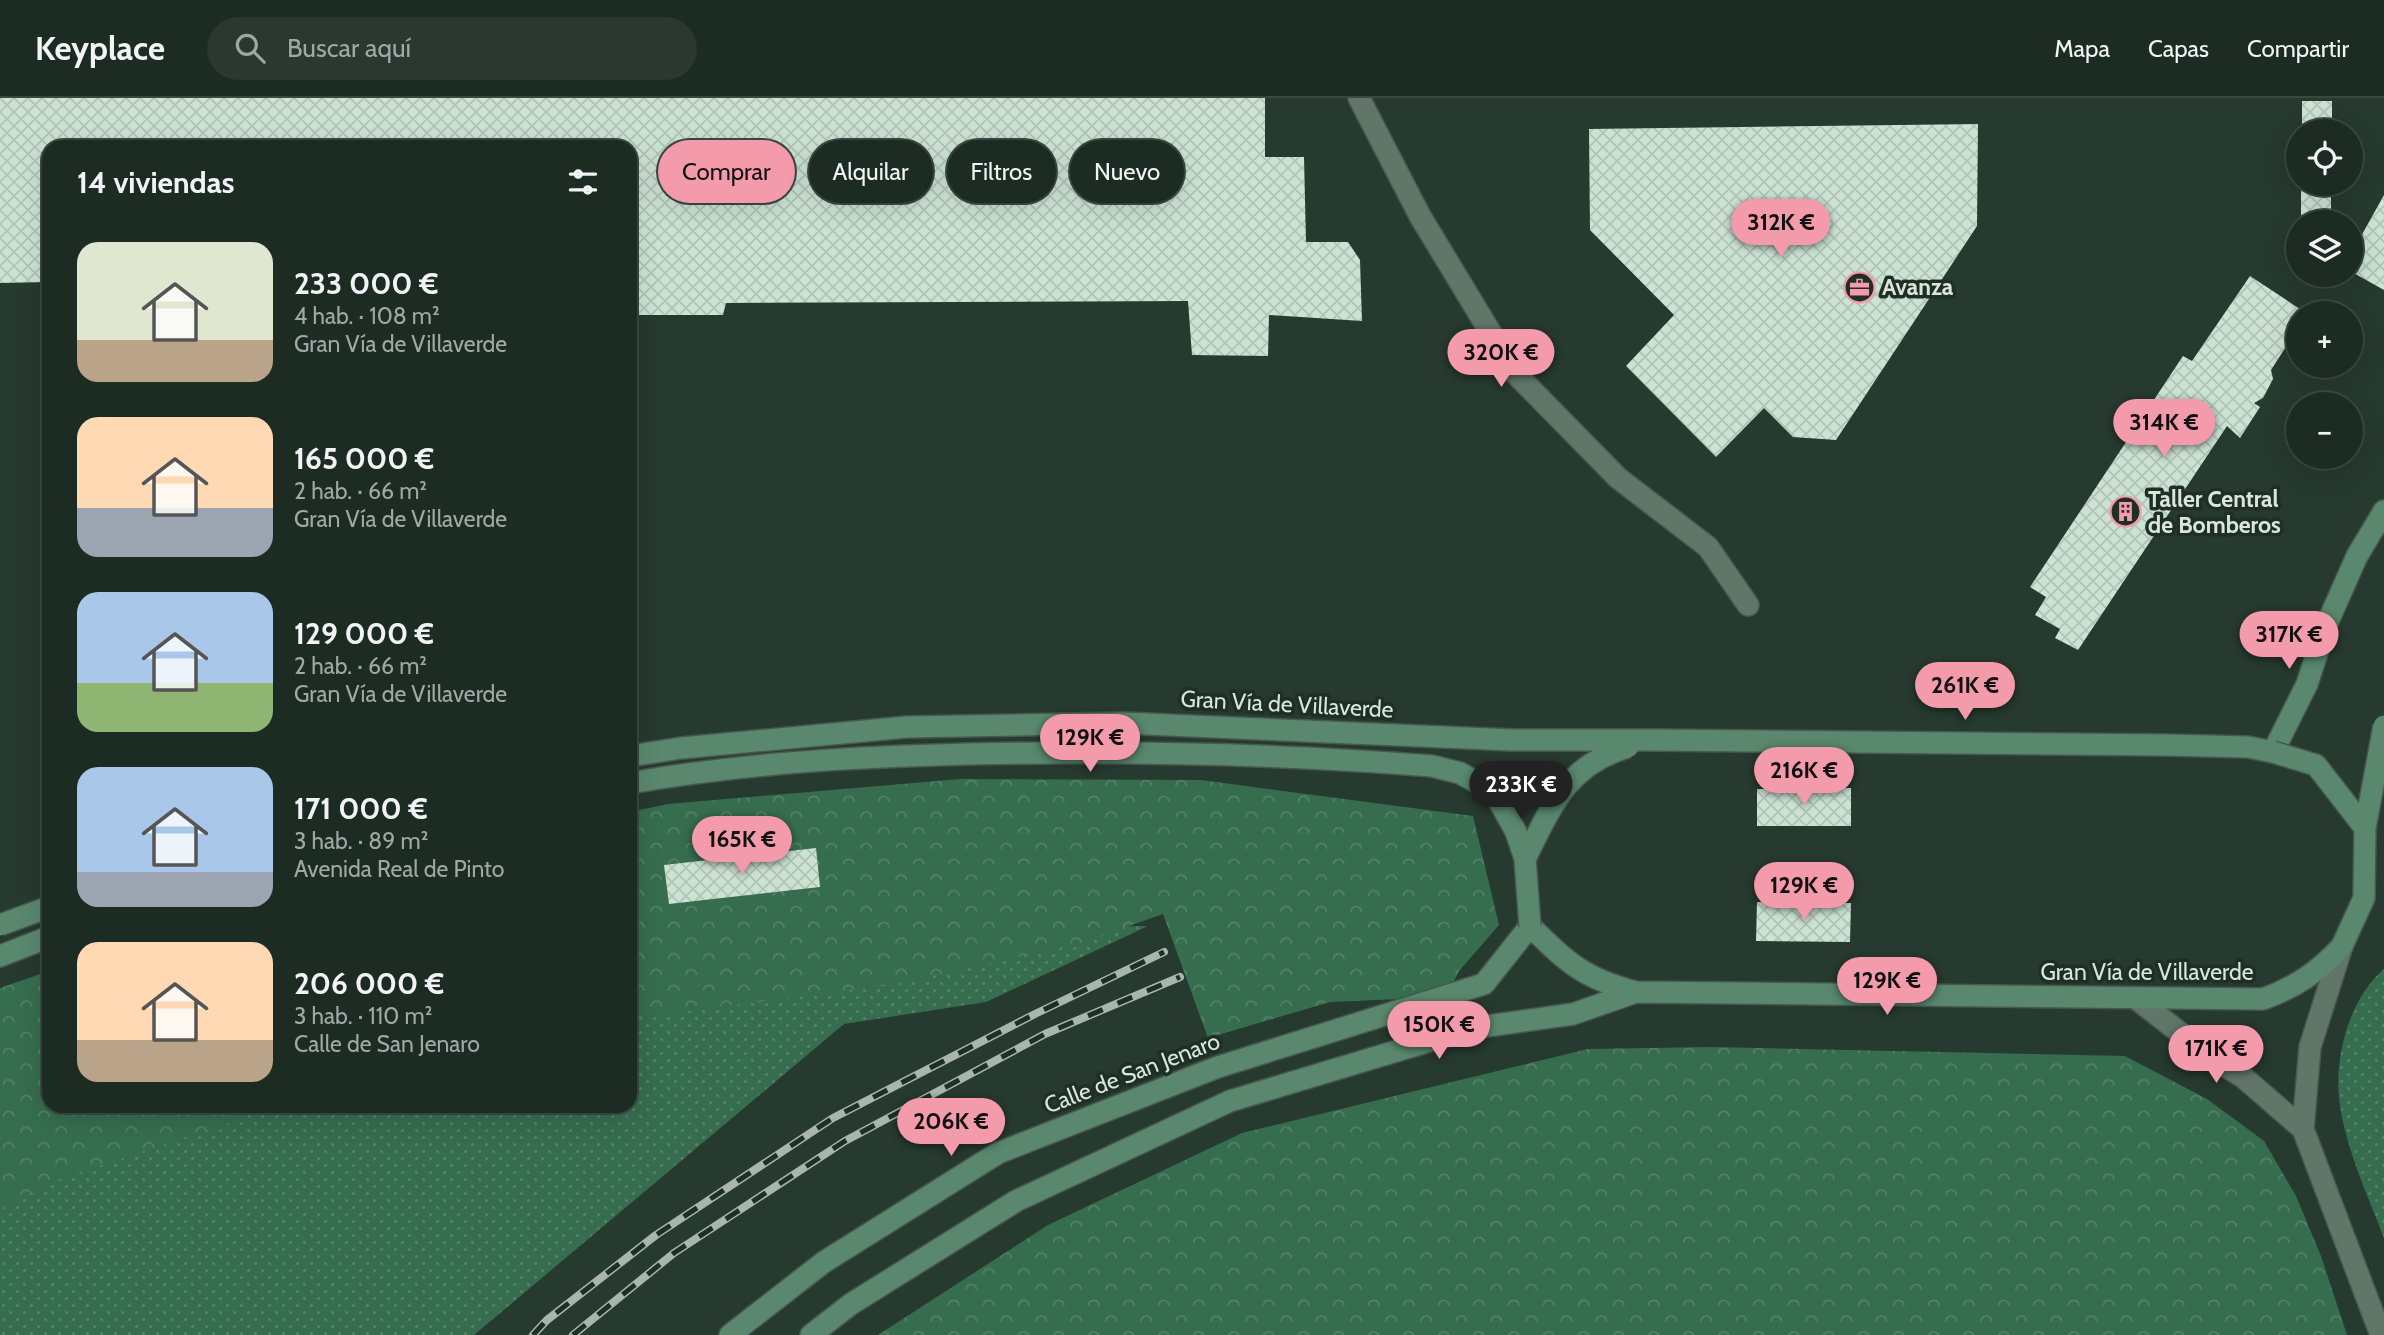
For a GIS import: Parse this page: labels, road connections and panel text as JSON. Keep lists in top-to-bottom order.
{
  "streets": {
    "street": ["Gran Vía de Villaverde", "Calle de San Jenaro"]
  },
  "crossings": [
    ["Gran Vía de Villaverde", "Calle de San Jenaro"]
  ],
  "places": {
    "office": ["Avanza"],
    "building": ["Taller Central de Bomberos"]
  },
  "page": {
    "header": "Keyplace",
    "search": "Buscar aquí",
    "nav": ["Mapa", "Capas", "Compartir"],
    "map_buttons": ["+", "−"],
    "chip": [
      "Comprar",
      "Alquilar",
      "Filtros",
      "Nuevo"
    ],
    "heading": "14 viviendas",
    "price": [
      "312K €",
      "320K €",
      "314K €",
      "317K €",
      "261K €",
      "129K €",
      "216K €",
      "233K €",
      "165K €",
      "129K €",
      "129K €",
      "150K €",
      "171K €",
      "206K €"
    ],
    "list": [
      {
        "name": "233 000 €",
        "note": "4 hab. · 108 m² · Gran Vía de Villaverde"
      },
      {
        "name": "165 000 €",
        "note": "2 hab. · 66 m² · Gran Vía de Villaverde"
      },
      {
        "name": "129 000 €",
        "note": "2 hab. · 66 m² · Gran Vía de Villaverde"
      },
      {
        "name": "171 000 €",
        "note": "3 hab. · 89 m² · Avenida Real de Pinto"
      },
      {
        "name": "206 000 €",
        "note": "3 hab. · 110 m² · Calle de San Jenaro"
      }
    ]
  }
}
